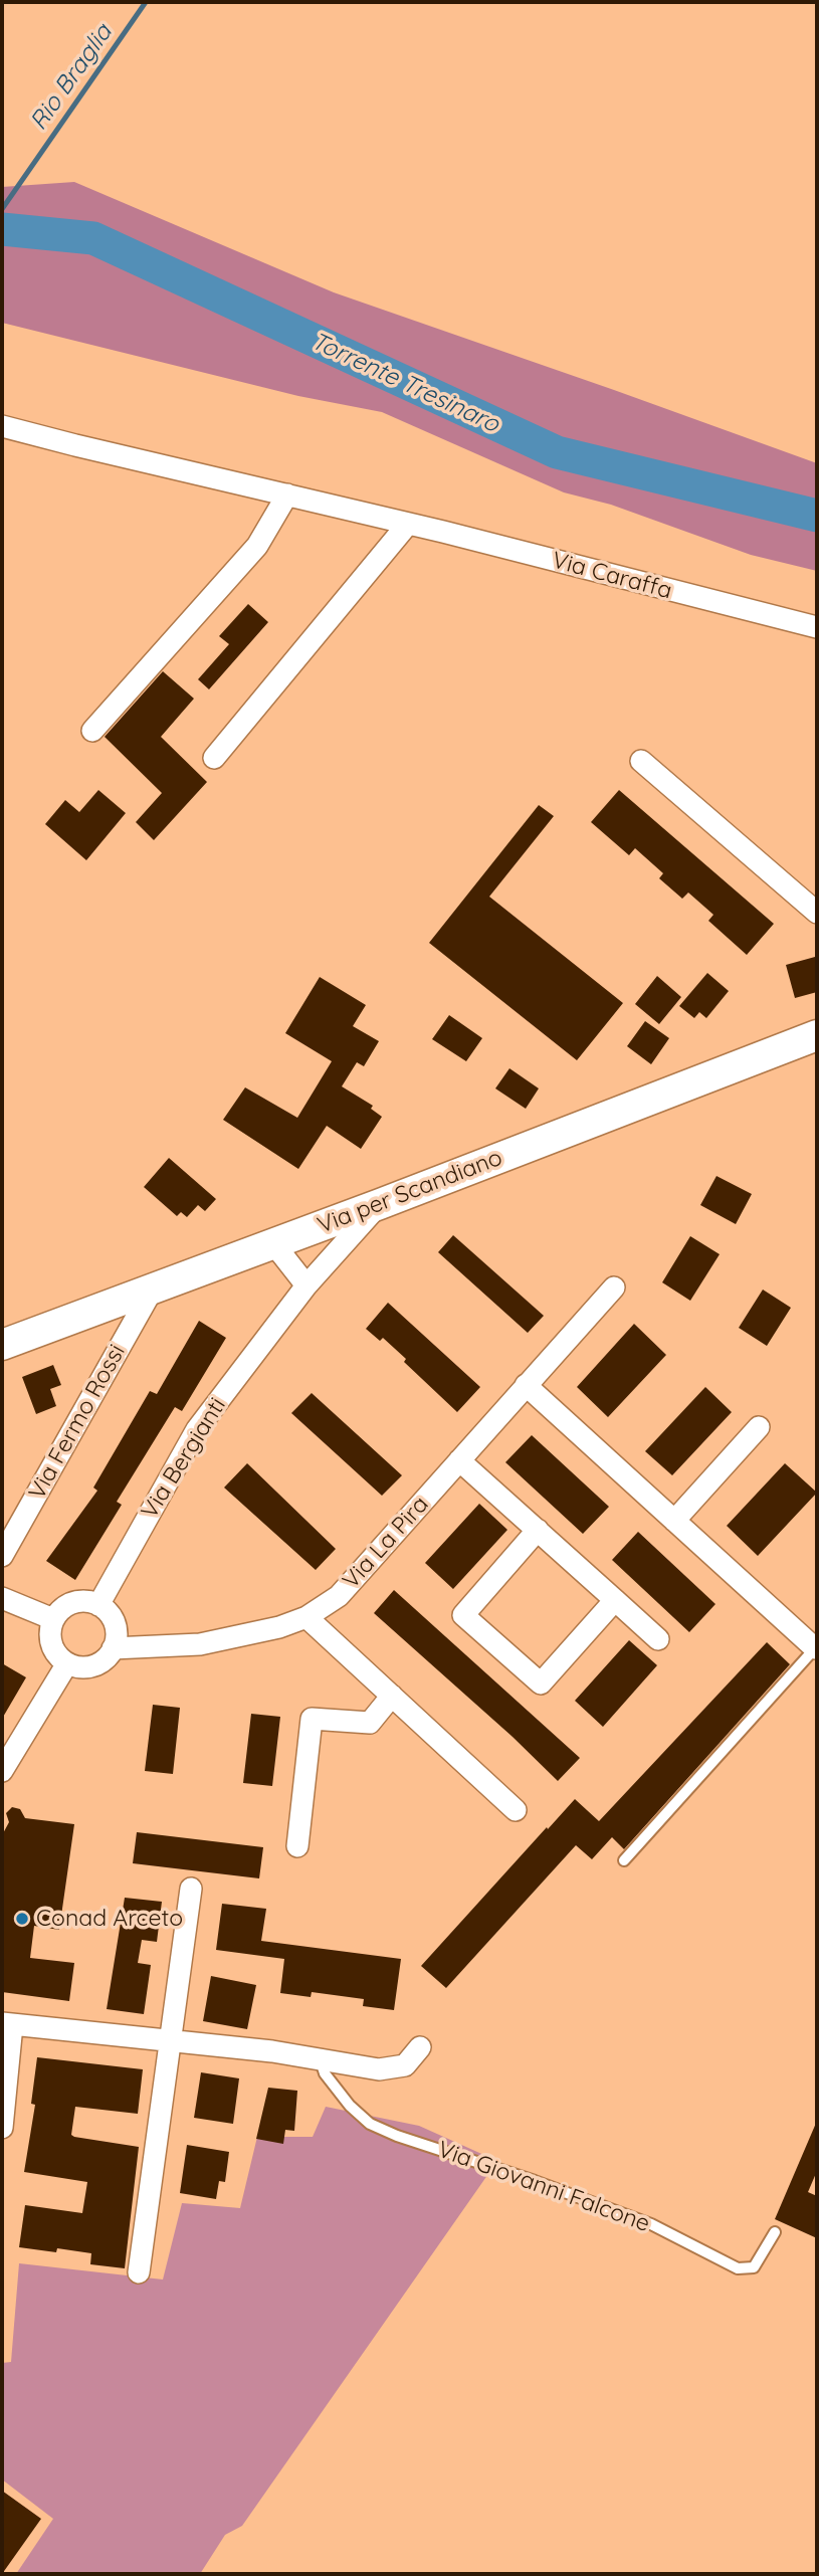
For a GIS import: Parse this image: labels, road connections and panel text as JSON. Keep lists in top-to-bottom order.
{
  "streets": {
    "street": [
      "Via Caraffa",
      "Via per Scandiano",
      "Via Fermo Rossi",
      "Via Bergianti",
      "Via La Pira"
    ],
    "lane": ["Via Giovanni Falcone"]
  },
  "crossings": [
    ["Via per Scandiano", "Via Fermo Rossi"],
    ["Via per Scandiano", "Via Bergianti"],
    ["Via Bergianti", "Via La Pira"]
  ],
  "water": ["Rio Braglia", "Torrente Tresinaro"],
  "places": ["Conad Arceto"]
}
